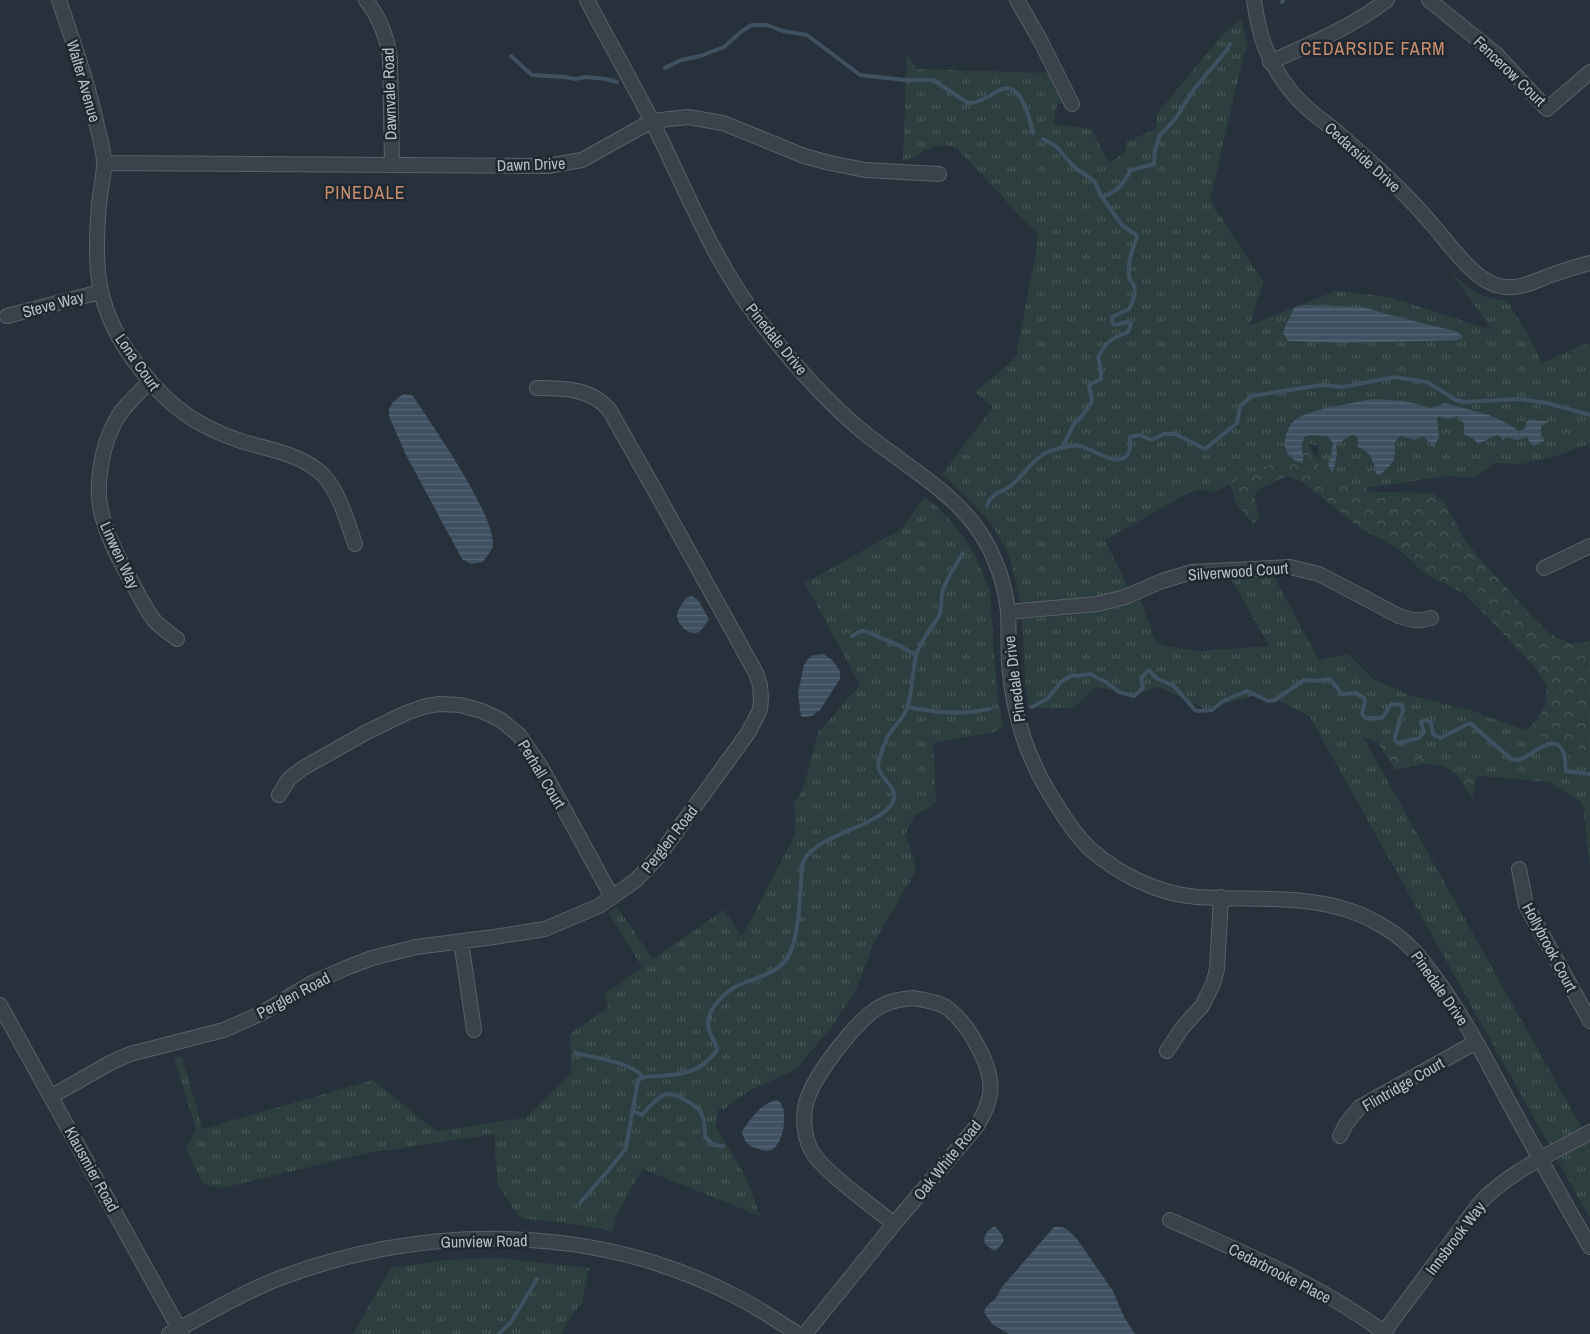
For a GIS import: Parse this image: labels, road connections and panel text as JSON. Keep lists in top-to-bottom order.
{
  "streets": {
    "street": [
      "Fencerow Court",
      "Walter Avenue",
      "Dawnvale Road",
      "Cedarside Drive",
      "Dawn Drive",
      "Steve Way",
      "Pinedale Drive",
      "Lona Court",
      "Linwen Way",
      "Silverwood Court",
      "Perhall Court",
      "Perglen Road",
      "Hollybrook Court",
      "Flintridge Court",
      "Oak White Road",
      "Klausmier Road",
      "Innsbrook Way",
      "Gunview Road",
      "Cedarbrooke Place"
    ]
  },
  "crossings": [
    ["Walter Avenue", "Dawn Drive"],
    ["Walter Avenue", "Lona Court"],
    ["Dawnvale Road", "Dawn Drive"],
    ["Dawn Drive", "Pinedale Drive"],
    ["Dawn Drive", "Lona Court"],
    ["Steve Way", "Lona Court"],
    ["Pinedale Drive", "Silverwood Court"],
    ["Pinedale Drive", "Flintridge Court"],
    ["Pinedale Drive", "Innsbrook Way"],
    ["Lona Court", "Linwen Way"],
    ["Perhall Court", "Perglen Road"],
    ["Perglen Road", "Klausmier Road"],
    ["Klausmier Road", "Gunview Road"],
    ["Innsbrook Way", "Cedarbrooke Place"]
  ],
  "districts": ["CEDARSIDE FARM", "PINEDALE"]
}
